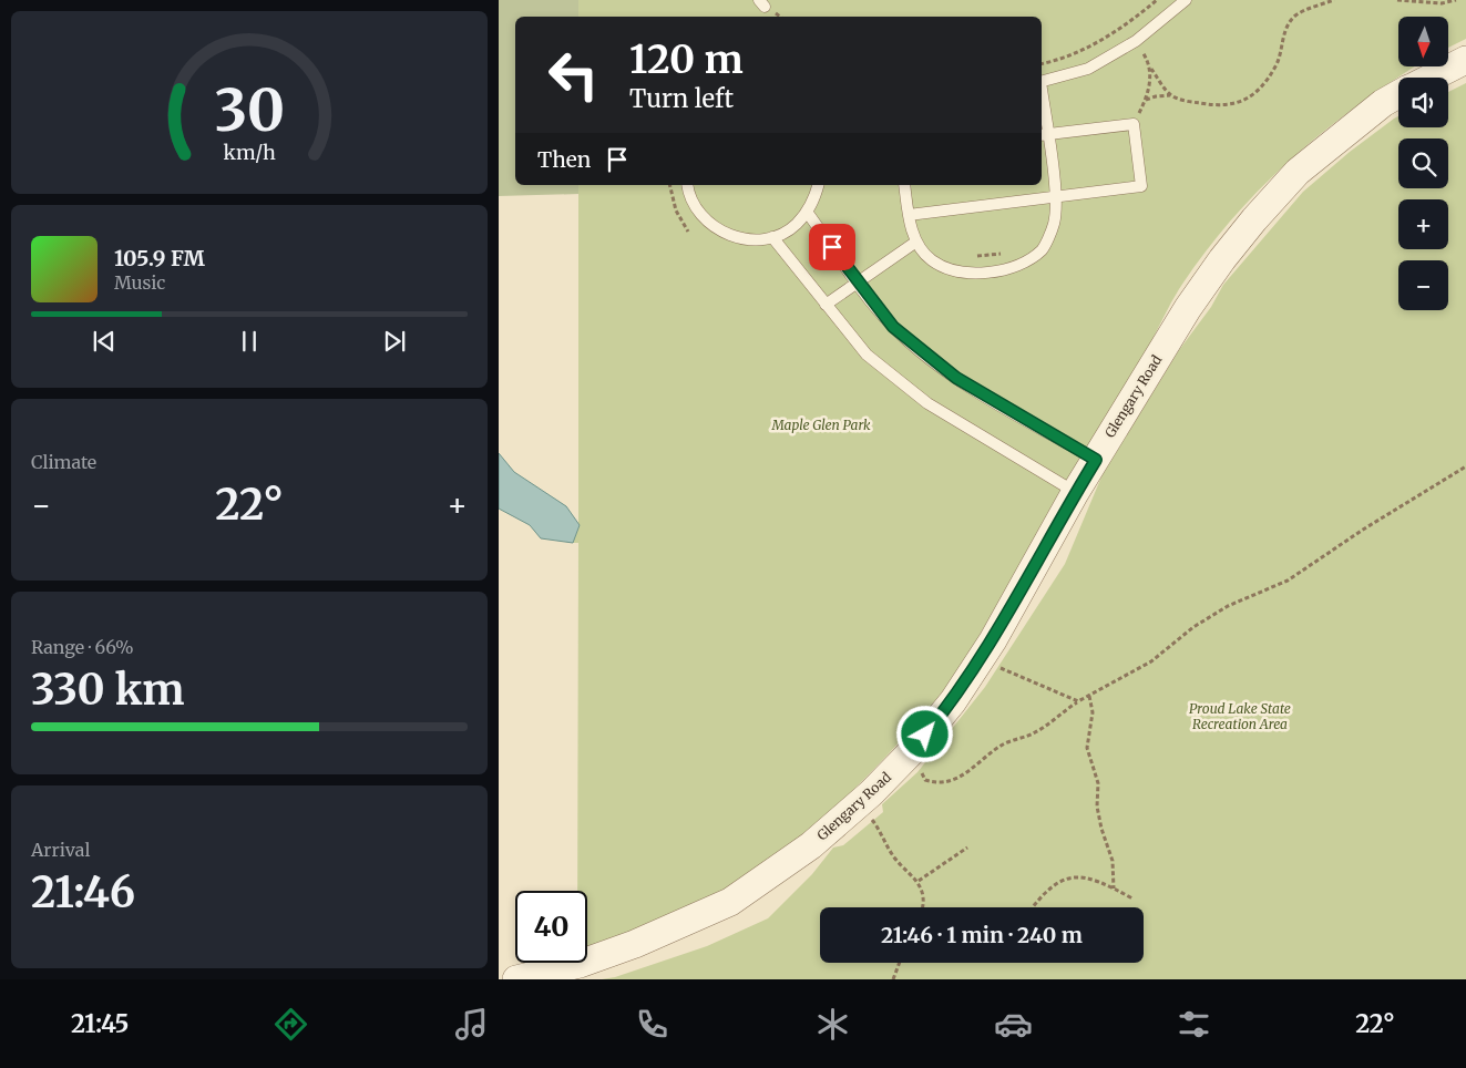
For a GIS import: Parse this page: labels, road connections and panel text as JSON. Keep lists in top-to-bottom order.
{
  "streets": {
    "street": ["Glengary Road"]
  },
  "parks": ["Maple Glen Park", "Proud Lake State Recreation Area"],
  "north": "bottom",
  "page": {
    "map_buttons": ["+", "−"],
    "turn": ["120 m", "Turn left"],
    "then": "Then",
    "song": ["105.9 FM", "Music"],
    "tile": [
      "Climate",
      ["Range · 66%", "330 km"],
      ["Arrival", "21:46"]
    ],
    "heat": ["−", "22°", "+"],
    "limit": "40",
    "trip": "21:46 · 1 min · 240 m",
    "tabs": ["21:45", "22°"],
    "gauge": ["30", "km/h"]
  }
}
